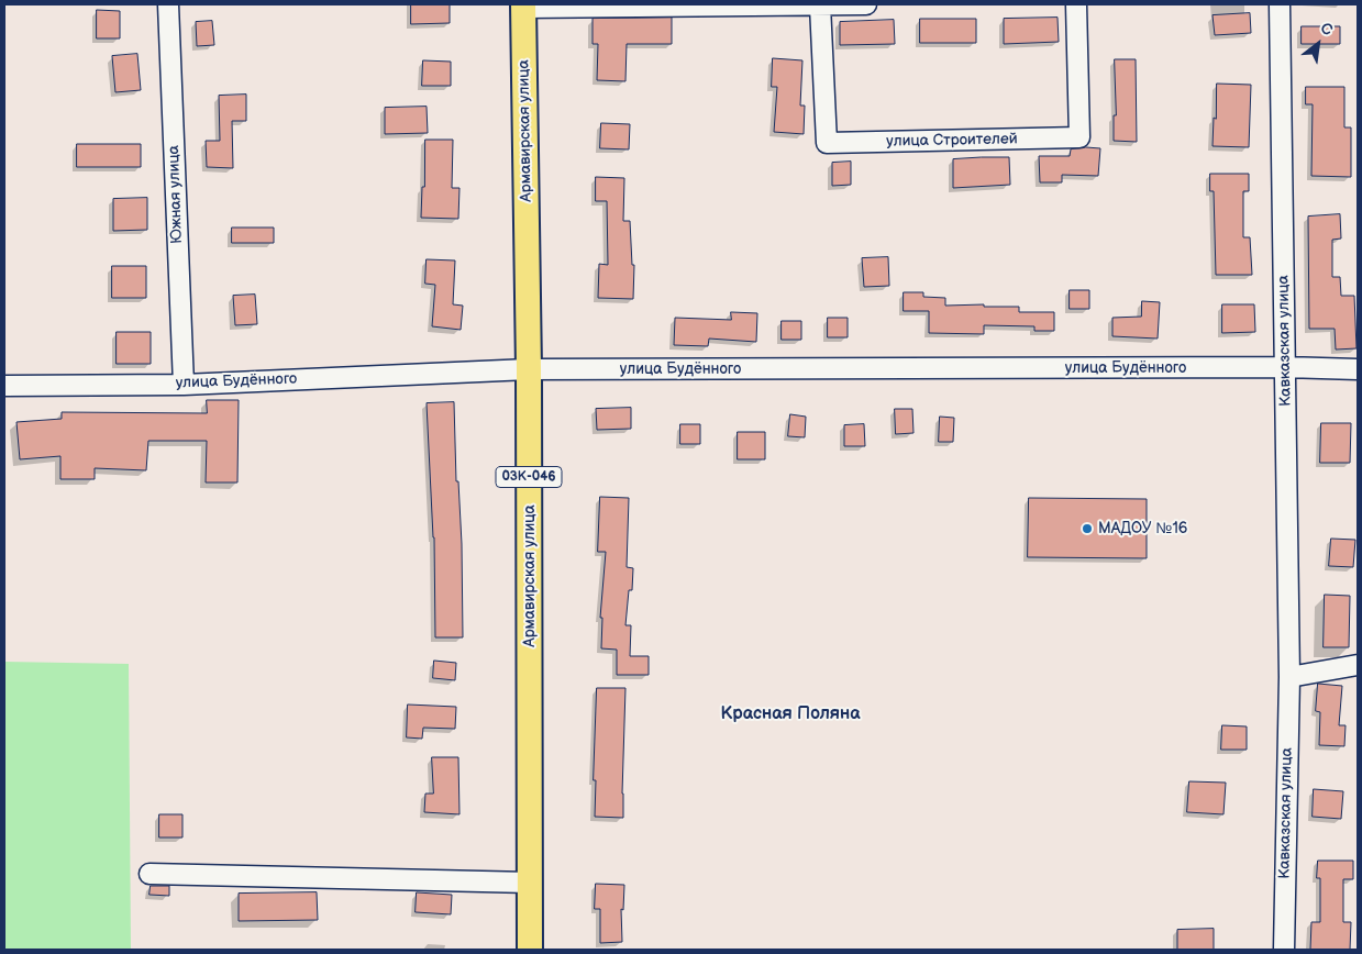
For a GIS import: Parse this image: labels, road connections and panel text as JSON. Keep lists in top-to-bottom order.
{
  "streets": {
    "main road": ["Армавирская улица", "03К-046"],
    "street": [
      "улица Строителей",
      "Южная улица",
      "Кавказская улица",
      "улица Будённого"
    ]
  },
  "crossings": [
    ["Армавирская улица", "улица Будённого"],
    ["Южная улица", "улица Будённого"],
    ["Кавказская улица", "улица Будённого"]
  ],
  "districts": ["Красная Поляна"],
  "places": ["МАДОУ №16"],
  "north": "top right"
}
